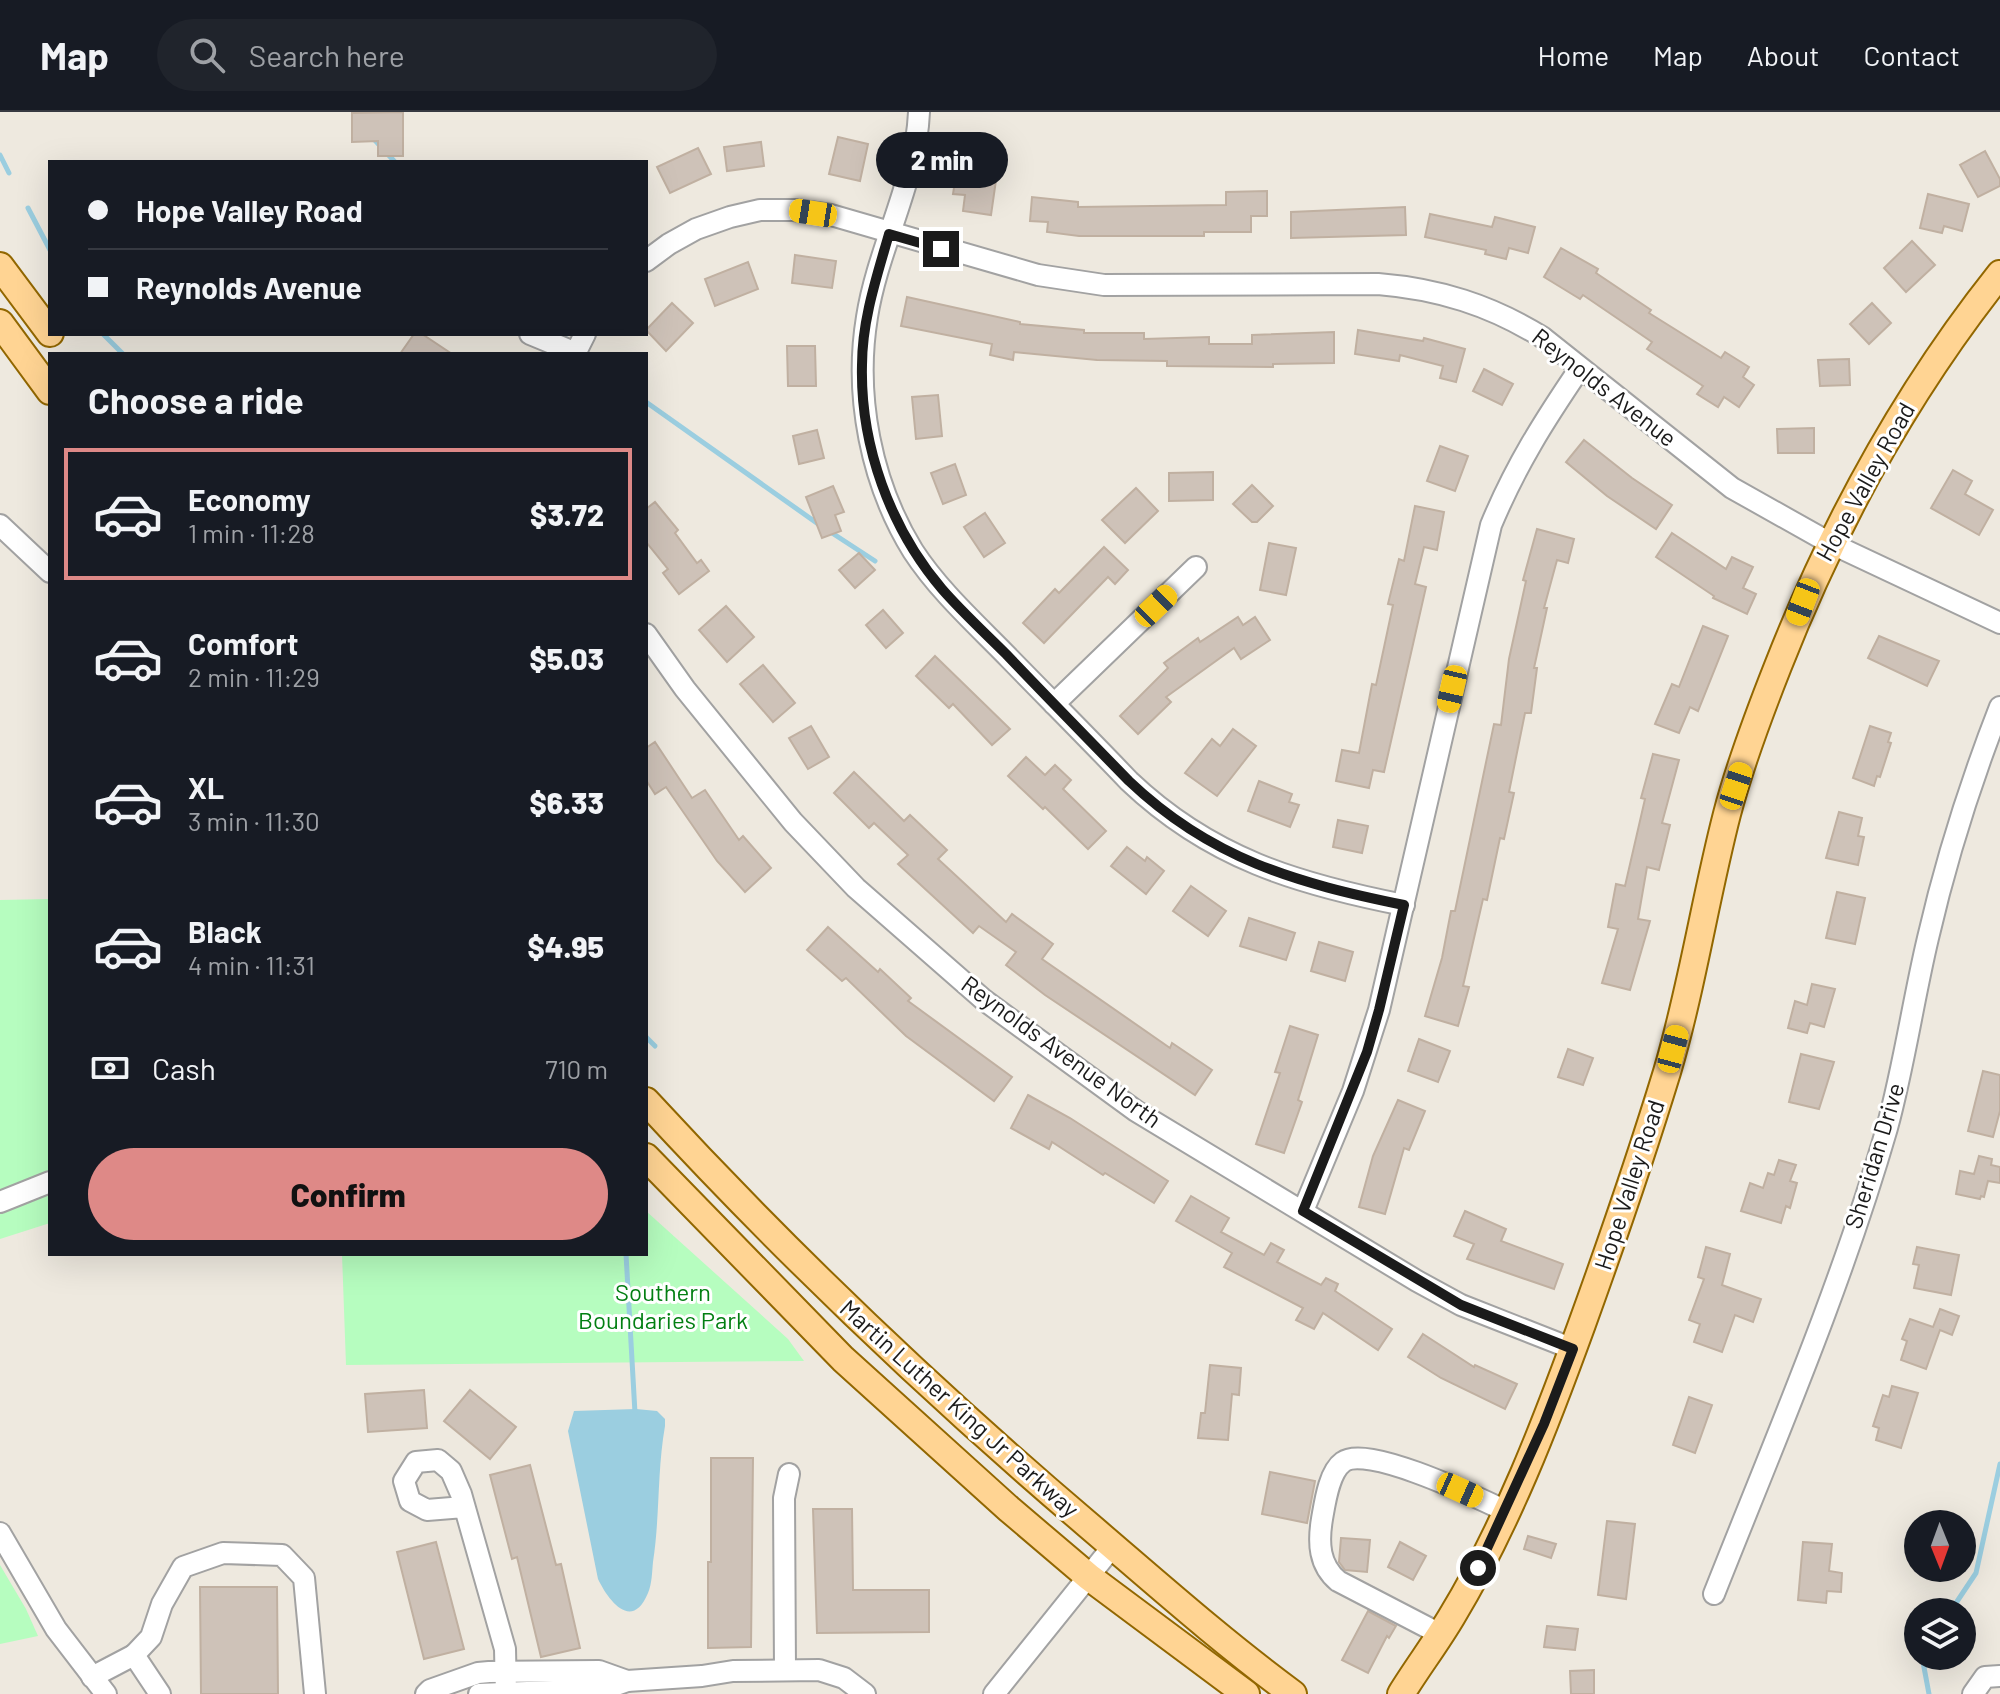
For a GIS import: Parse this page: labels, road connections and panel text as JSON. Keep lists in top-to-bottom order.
{
  "streets": {
    "main road": ["Hope Valley Road", "Martin Luther King Jr Parkway"],
    "street": ["Reynolds Avenue", "Reynolds Avenue North", "Sheridan Drive"]
  },
  "crossings": [
    ["Reynolds Avenue", "Hope Valley Road"],
    ["Hope Valley Road", "Reynolds Avenue North"]
  ],
  "parks": ["Southern Boundaries Park"],
  "north": "bottom",
  "page": {
    "header": "Map",
    "search": "Search here",
    "nav": [
      "Home",
      "Map",
      "About",
      "Contact"
    ],
    "bubble": "2 min",
    "banner": ["Hope Valley Road", "Reynolds Avenue"],
    "heading": "Choose a ride",
    "list": [
      {
        "name": "Economy",
        "note": "1 min · 11:28",
        "value": "$3.72"
      },
      {
        "name": "Comfort",
        "note": "2 min · 11:29",
        "value": "$5.03"
      },
      {
        "name": "XL",
        "note": "3 min · 11:30",
        "value": "$6.33"
      },
      {
        "name": "Black",
        "note": "4 min · 11:31",
        "value": "$4.95"
      }
    ],
    "pay": ["Cash", "710 m"],
    "buttons": "Confirm"
  }
}
